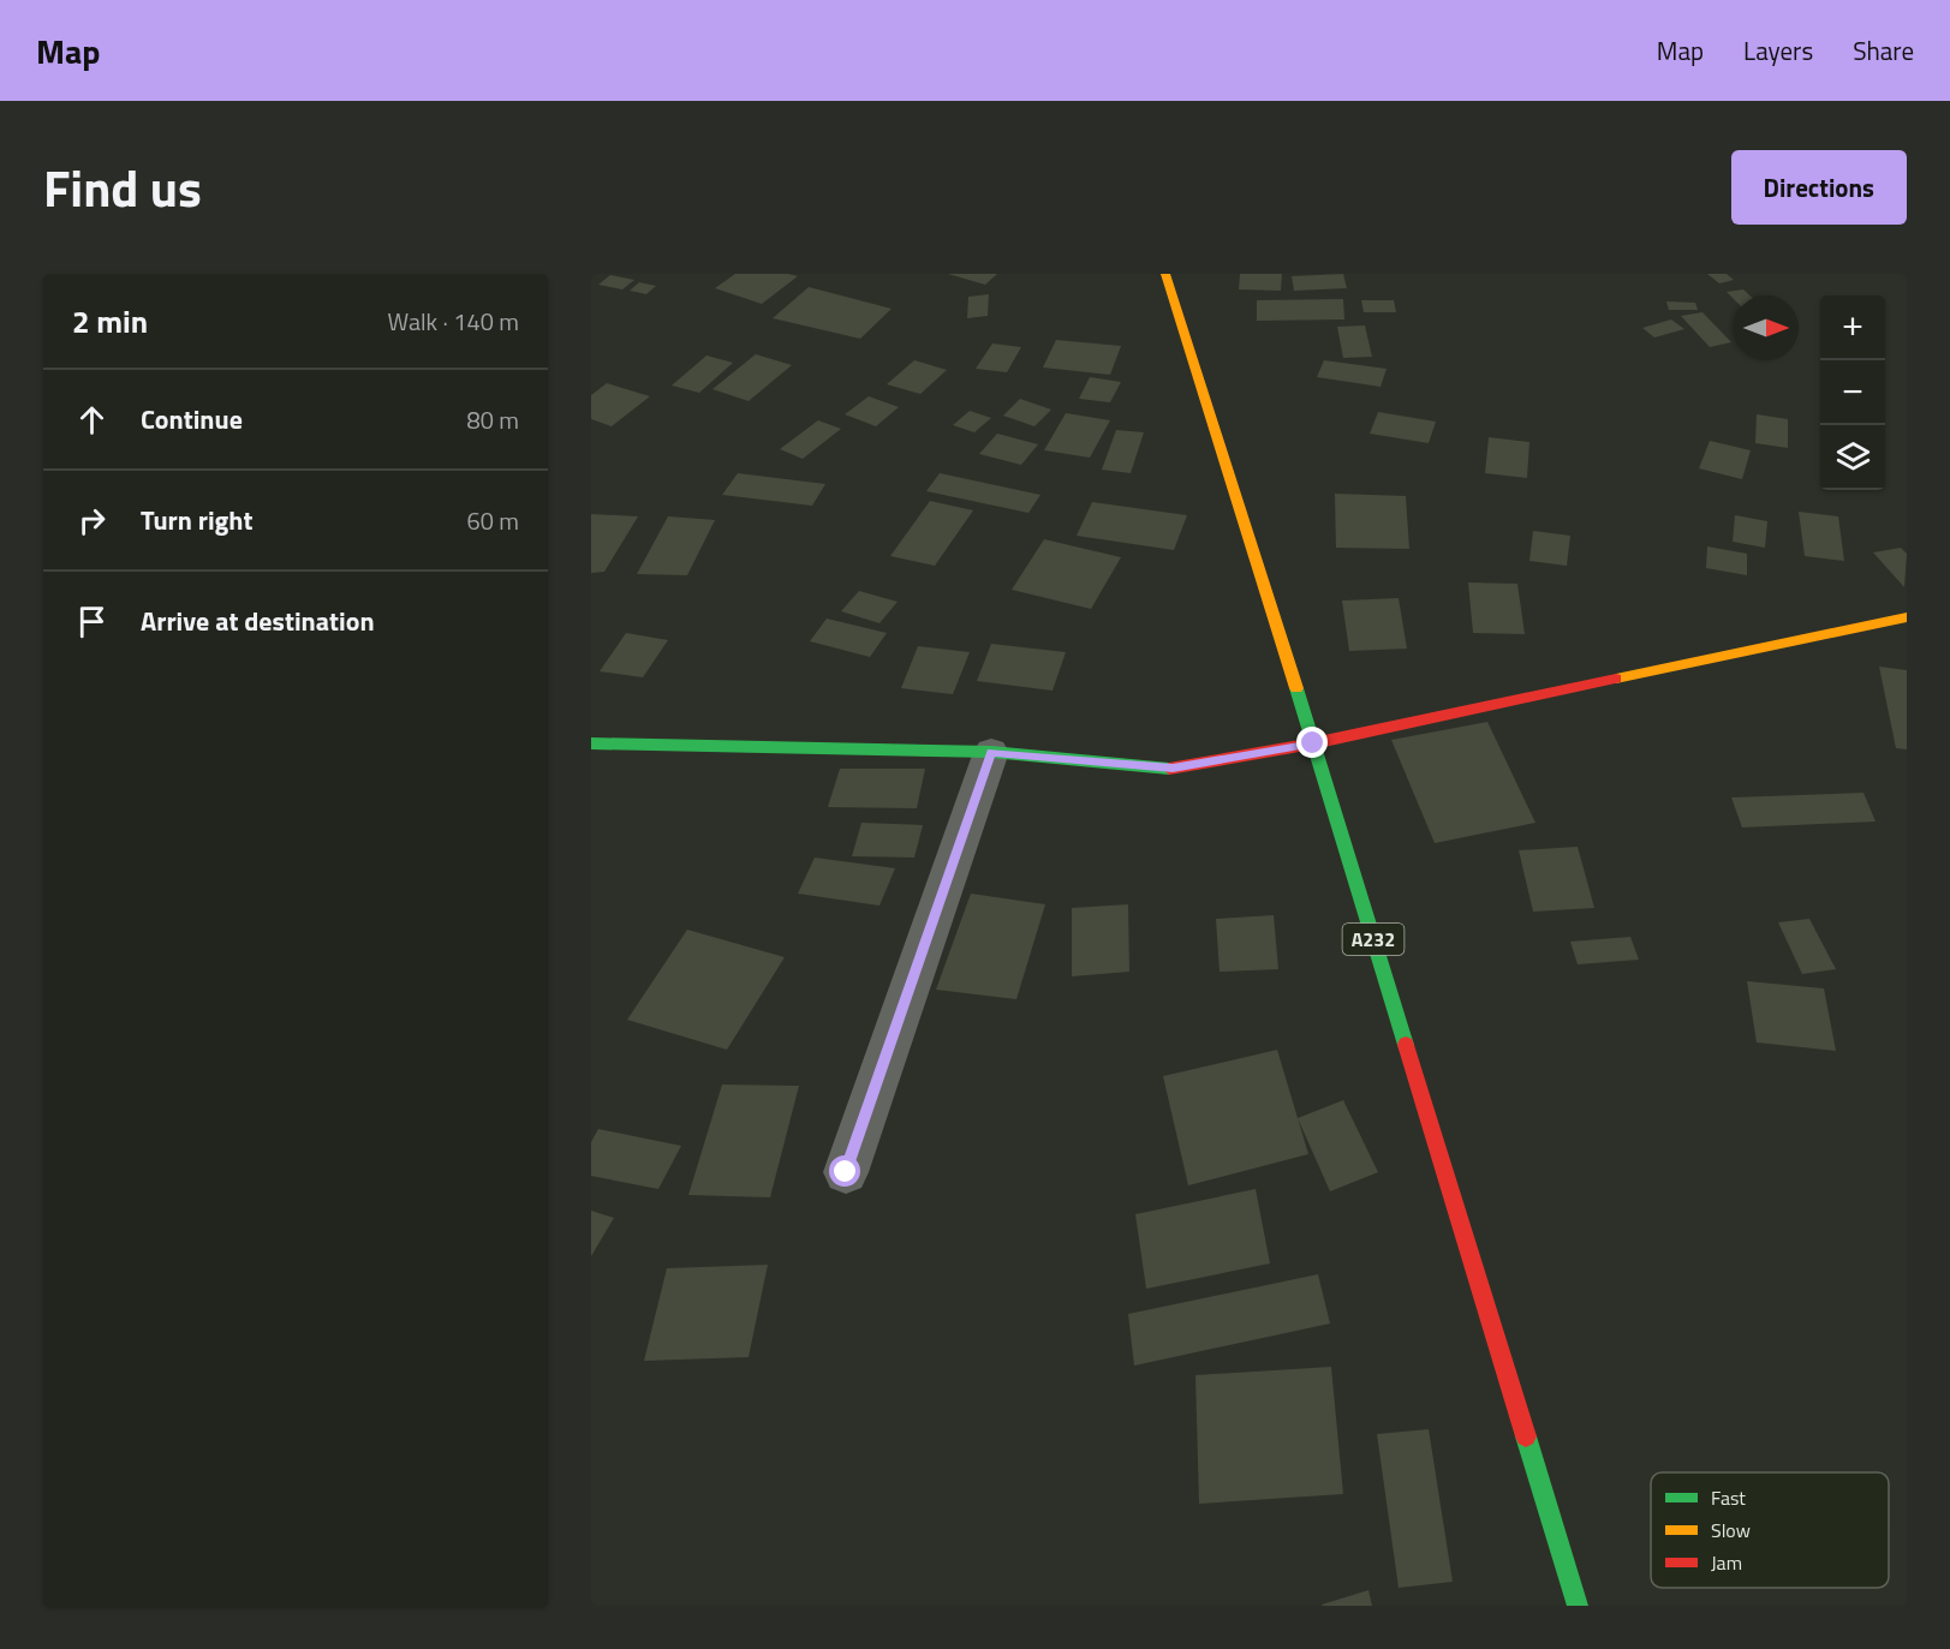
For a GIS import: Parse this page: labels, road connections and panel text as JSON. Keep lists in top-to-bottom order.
{
  "streets": {
    "main road": ["A232"]
  },
  "legend": ["Fast", "Slow", "Jam"],
  "north": "right",
  "page": {
    "header": "Map",
    "nav": ["Map", "Layers", "Share"],
    "title": "Find us",
    "buttons": "Directions",
    "heading": ["2 min", "Walk · 140 m"],
    "map_buttons": ["+", "−"],
    "list": [
      ["Continue", "80 m"],
      ["Turn right", "60 m"],
      "Arrive at destination"
    ]
  }
}
